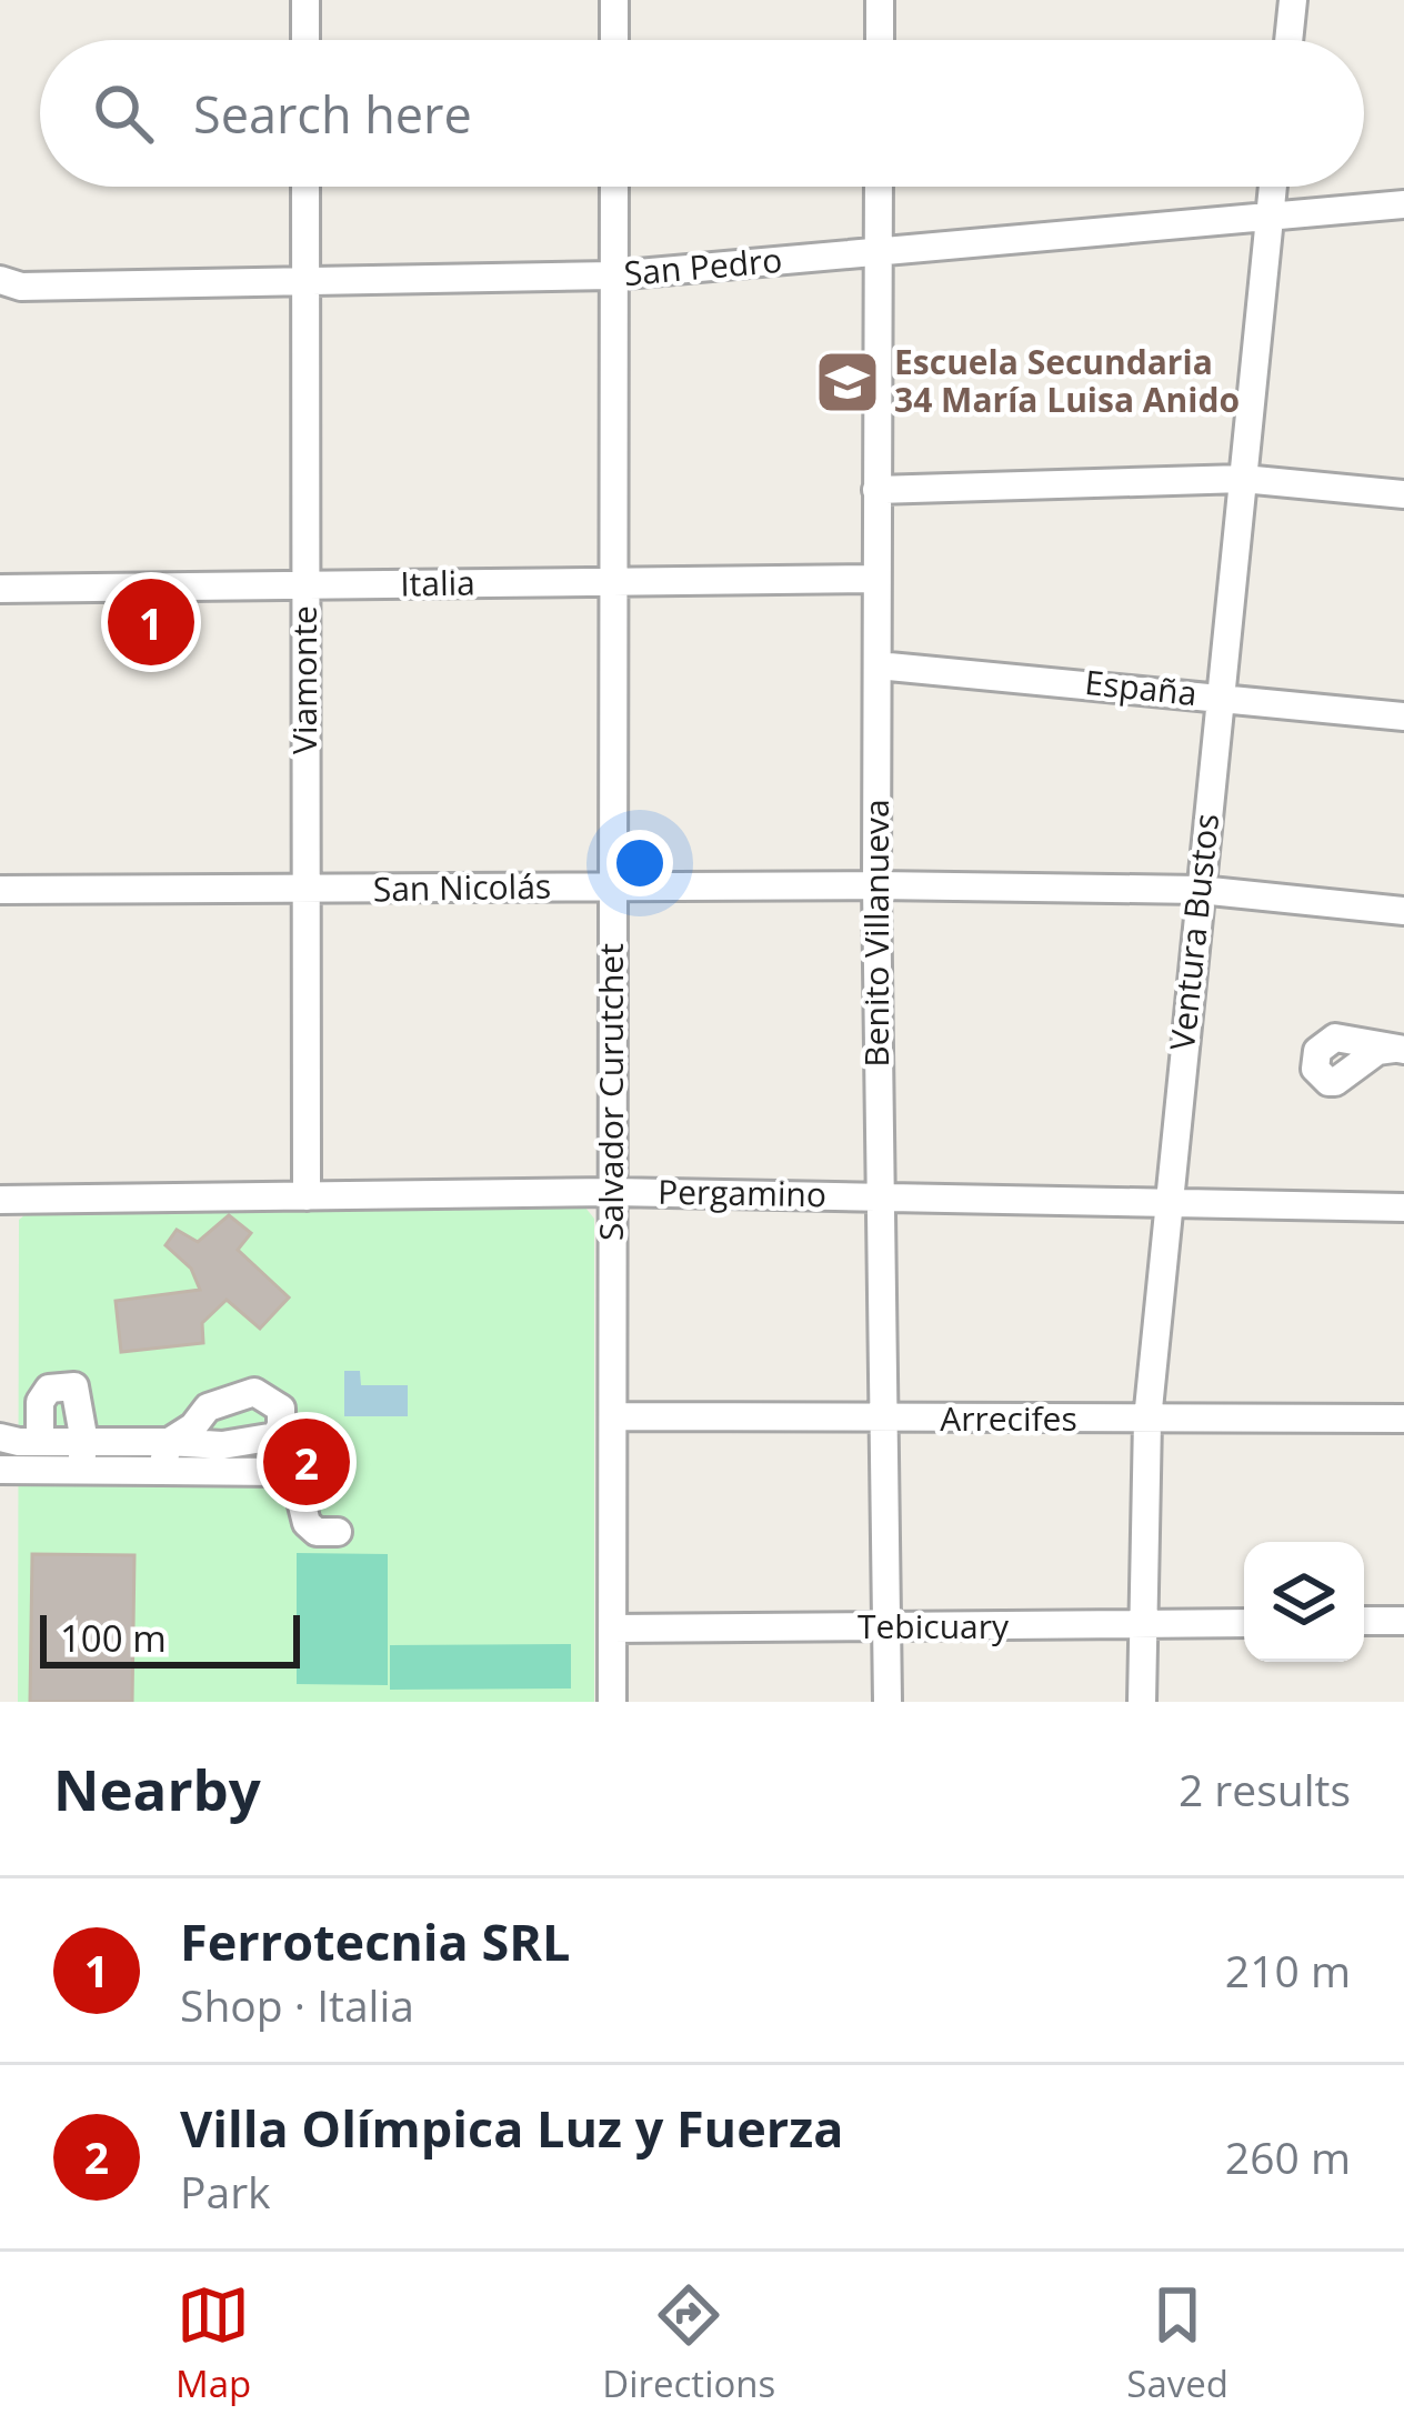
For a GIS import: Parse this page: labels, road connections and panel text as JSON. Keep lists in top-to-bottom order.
{
  "streets": {
    "street": [
      "San Pedro",
      "Italia",
      "Viamonte",
      "España",
      "San Nicolás",
      "Ventura Bustos",
      "Benito Villanueva",
      "Salvador Curutchet",
      "Pergamino",
      "Arrecifes",
      "Tebicuary"
    ]
  },
  "crossings": [
    ["San Pedro", "Viamonte"],
    ["San Pedro", "Ventura Bustos"],
    ["San Pedro", "Benito Villanueva"],
    ["San Pedro", "Salvador Curutchet"],
    ["Italia", "Viamonte"],
    ["Italia", "Benito Villanueva"],
    ["Italia", "Salvador Curutchet"],
    ["Viamonte", "San Nicolás"],
    ["Viamonte", "Pergamino"],
    ["España", "Ventura Bustos"],
    ["España", "Benito Villanueva"],
    ["San Nicolás", "Ventura Bustos"],
    ["San Nicolás", "Benito Villanueva"],
    ["San Nicolás", "Salvador Curutchet"],
    ["Ventura Bustos", "Pergamino"],
    ["Ventura Bustos", "Arrecifes"],
    ["Ventura Bustos", "Tebicuary"],
    ["Benito Villanueva", "Pergamino"],
    ["Benito Villanueva", "Arrecifes"],
    ["Benito Villanueva", "Tebicuary"],
    ["Salvador Curutchet", "Pergamino"],
    ["Salvador Curutchet", "Arrecifes"],
    ["Salvador Curutchet", "Tebicuary"]
  ],
  "places": {
    "school or university": ["Escuela Secundaria 34 María Luisa Anido"]
  },
  "scale_bar": "100 m",
  "page": {
    "search": "Search here",
    "pins": ["1", "2"],
    "scale": "100 m",
    "heading": ["Nearby", "2 results"],
    "list": [
      {
        "mark": "1",
        "name": "Ferrotecnia SRL",
        "note": "Shop · Italia",
        "value": "210 m"
      },
      {
        "mark": "2",
        "name": "Villa Olímpica Luz y Fuerza",
        "note": "Park",
        "value": "260 m"
      }
    ],
    "nav": ["Map", "Directions", "Saved"]
  }
}
